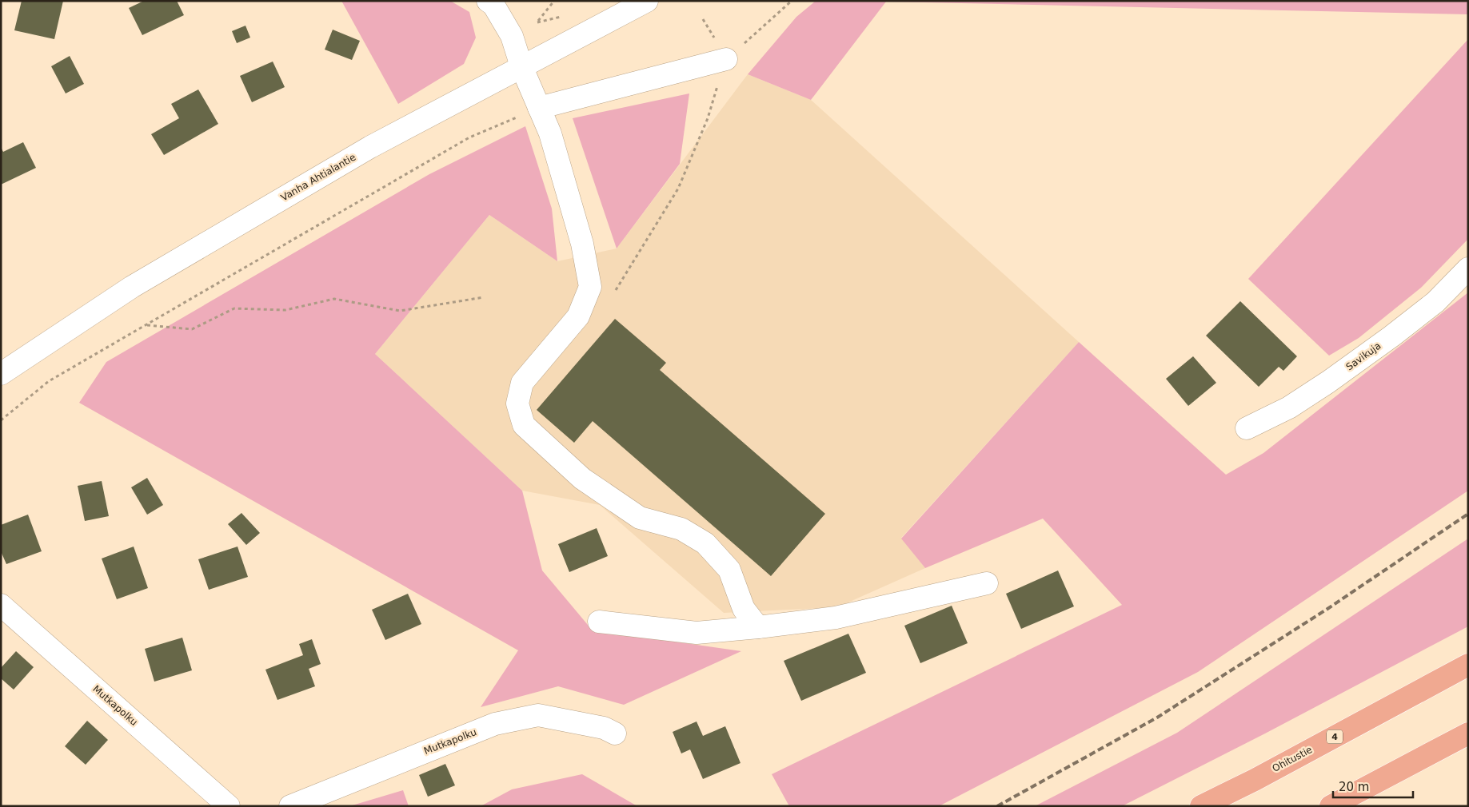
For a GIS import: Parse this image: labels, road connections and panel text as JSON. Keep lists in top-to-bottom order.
{
  "streets": {
    "highway": ["4", "Ohitustie"],
    "street": ["Vanha Ahtialantie", "Savikuja", "Mutkapolku"]
  },
  "scale_bar": "20 m"
}
